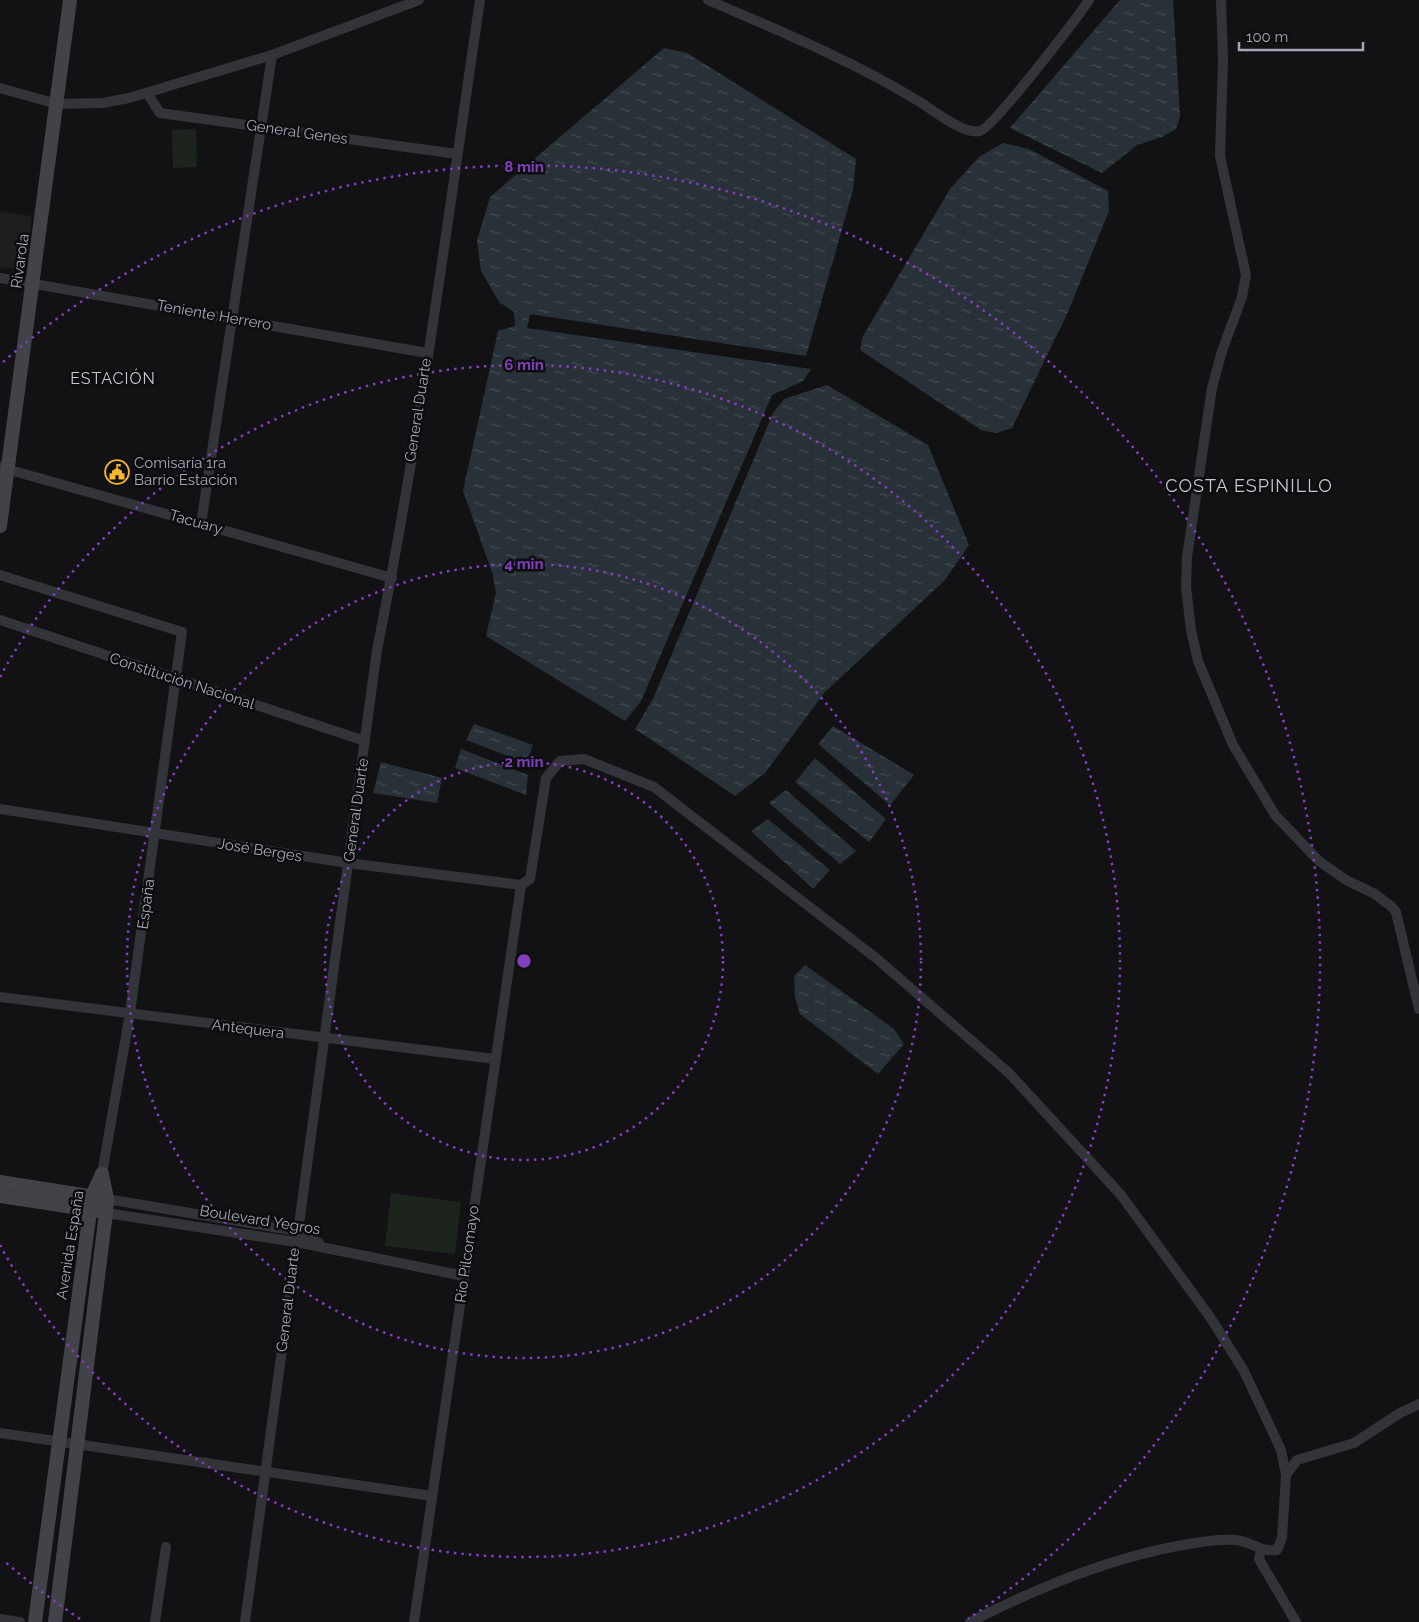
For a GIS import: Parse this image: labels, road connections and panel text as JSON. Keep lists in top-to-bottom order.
{
  "streets": {
    "street": [
      "General Genes",
      "Rivarola",
      "Teniente Herrero",
      "General Duarte",
      "Tacuary",
      "Constitución Nacional",
      "José Berges",
      "España",
      "Antequera",
      "Boulevard Yegros",
      "Avenida España",
      "Río Pilcomayo"
    ]
  },
  "crossings": [
    ["General Genes", "General Duarte"],
    ["Rivarola", "Teniente Herrero"],
    ["Rivarola", "Tacuary"],
    ["Teniente Herrero", "General Duarte"],
    ["General Duarte", "Tacuary"],
    ["General Duarte", "Constitución Nacional"],
    ["General Duarte", "José Berges"],
    ["General Duarte", "Antequera"],
    ["General Duarte", "Boulevard Yegros"],
    ["Constitución Nacional", "España"],
    ["José Berges", "España"],
    ["José Berges", "Río Pilcomayo"],
    ["España", "Antequera"],
    ["España", "Avenida España"],
    ["Antequera", "Río Pilcomayo"],
    ["Boulevard Yegros", "Avenida España"],
    ["Boulevard Yegros", "Río Pilcomayo"]
  ],
  "districts": ["ESTACIÓN", "COSTA ESPINILLO"],
  "places": {
    "public building": ["Comisaría 1ra Barrio Estación"]
  },
  "scale_bar": "100 m",
  "rings": [
    "8 min",
    "6 min",
    "4 min",
    "2 min"
  ]
}
